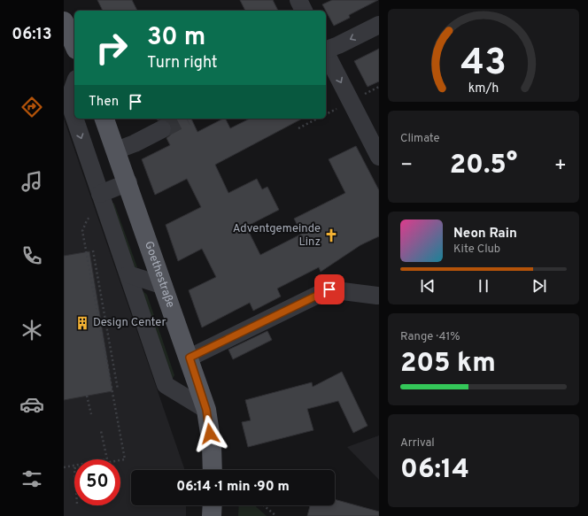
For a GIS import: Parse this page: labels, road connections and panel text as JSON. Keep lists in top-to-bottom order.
{
  "streets": {
    "main road": ["Goethestraße"]
  },
  "places": {
    "church": ["Adventgemeinde Linz"],
    "building": ["Design Center"]
  },
  "page": {
    "tabs": "06:13",
    "turn": ["30 m", "Turn right"],
    "then": "Then",
    "tile": [
      "Climate",
      ["Range · 41%", "205 km"],
      ["Arrival", "06:14"]
    ],
    "heat": ["−", "20.5°", "+"],
    "song": ["Neon Rain", "Kite Club"],
    "limit": "50",
    "trip": "06:14 · 1 min · 90 m",
    "gauge": ["43", "km/h"]
  }
}
